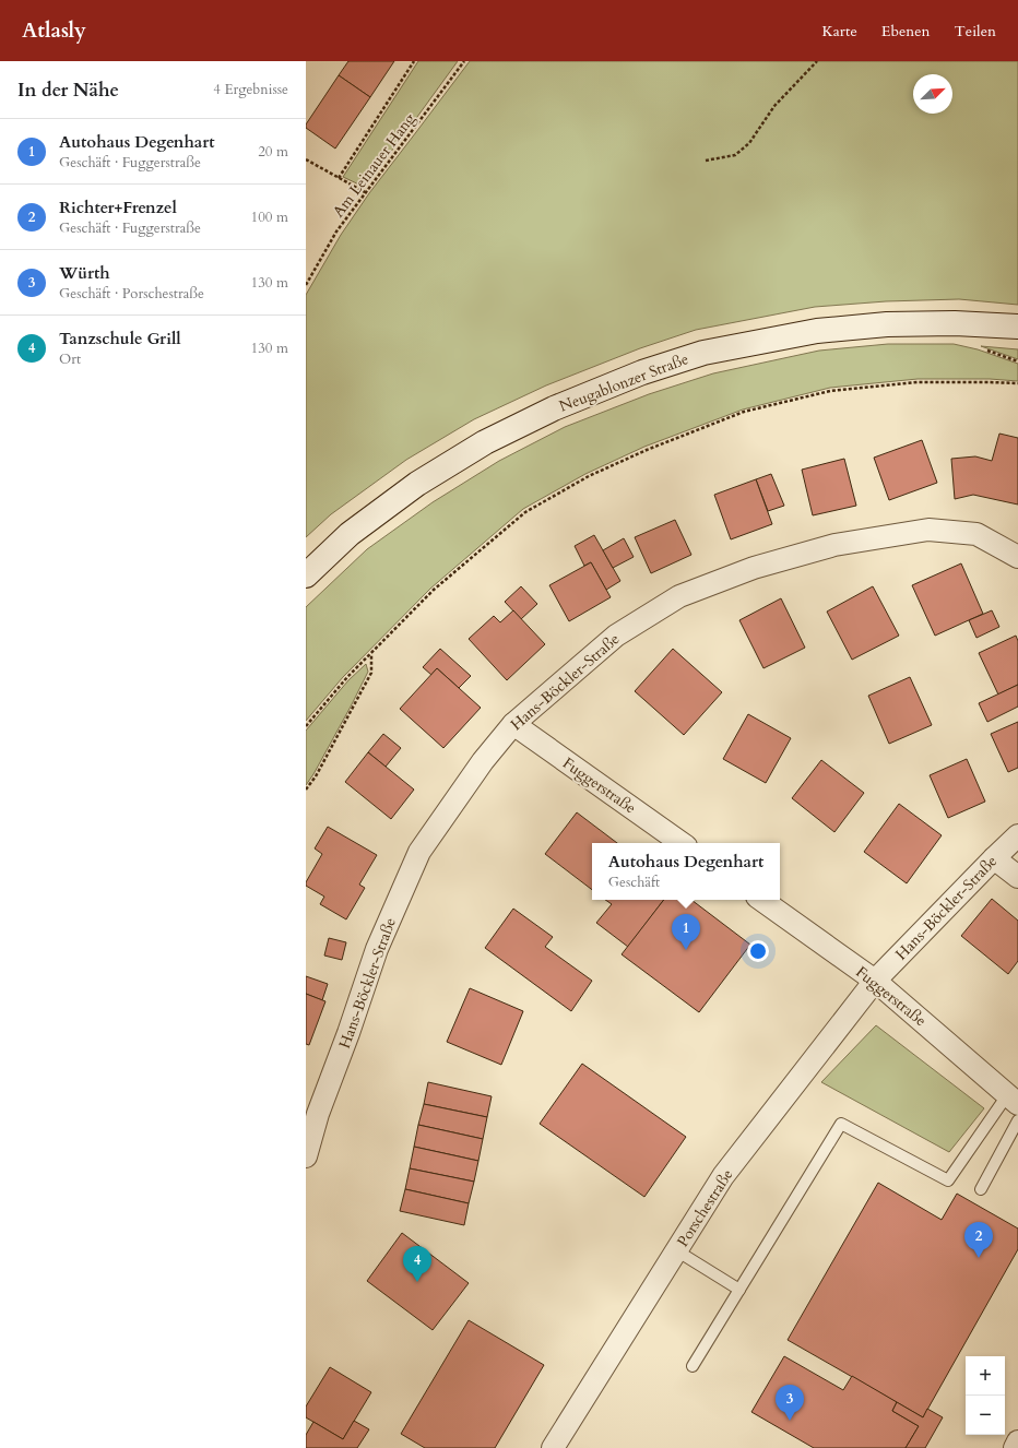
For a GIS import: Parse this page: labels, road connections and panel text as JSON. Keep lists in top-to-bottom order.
{
  "streets": {
    "street": [
      "Neugablonzer Straße",
      "Hans-Böckler-Straße",
      "Fuggerstraße",
      "Porschestraße"
    ],
    "path": ["Am Leinauer Hang"]
  },
  "crossings": [
    ["Hans-Böckler-Straße", "Fuggerstraße"],
    ["Hans-Böckler-Straße", "Porschestraße"],
    ["Fuggerstraße", "Porschestraße"]
  ],
  "north": "top right",
  "page": {
    "header": "Atlasly",
    "nav": ["Karte", "Ebenen", "Teilen"],
    "heading": ["In der Nähe", "4 Ergebnisse"],
    "list": [
      {
        "mark": "1",
        "name": "Autohaus Degenhart",
        "note": "Geschäft · Fuggerstraße",
        "value": "20 m"
      },
      {
        "mark": "2",
        "name": "Richter+Frenzel",
        "note": "Geschäft · Fuggerstraße",
        "value": "100 m"
      },
      {
        "mark": "3",
        "name": "Würth",
        "note": "Geschäft · Porschestraße",
        "value": "130 m"
      },
      {
        "mark": "4",
        "name": "Tanzschule Grill",
        "note": "Ort",
        "value": "130 m"
      }
    ],
    "popup": ["Autohaus Degenhart", "Geschäft"],
    "pins": [
      "1",
      "2",
      "4",
      "3"
    ],
    "map_buttons": ["+", "−"]
  }
}
